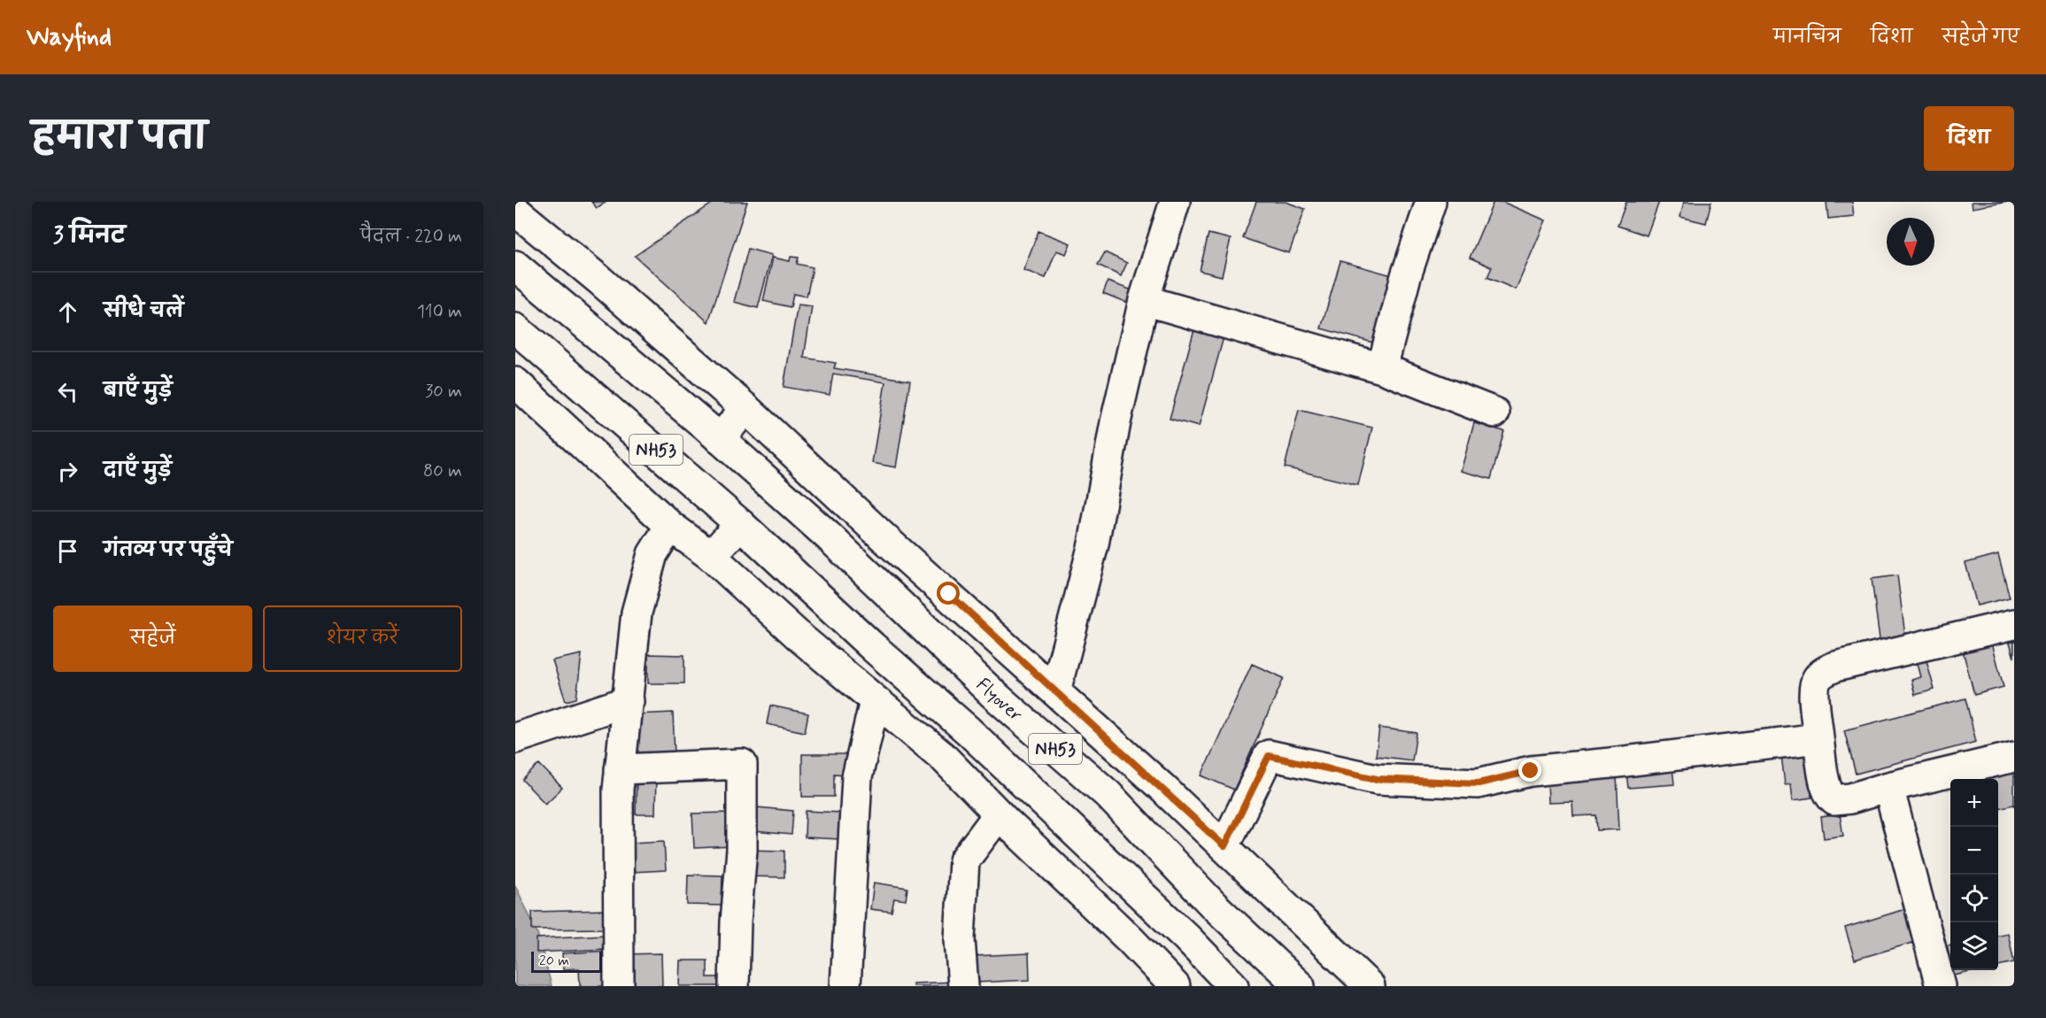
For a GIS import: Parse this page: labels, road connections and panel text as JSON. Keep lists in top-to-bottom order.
{
  "streets": {
    "main road": ["NH53", "Flyover"]
  },
  "crossings": [
    ["NH53", "Flyover"]
  ],
  "scale_bar": "20 m",
  "north": "bottom",
  "page": {
    "header": "Wayfind",
    "nav": ["मानचित्र", "दिशा", "सहेजे गए"],
    "title": "हमारा पता",
    "buttons": [
      "दिशा",
      ["सहेजें", "शेयर करें"]
    ],
    "heading": ["3 मिनट", "पैदल · 220 m"],
    "list": [
      ["सीधे चलें", "110 m"],
      ["बाएँ मुड़ें", "30 m"],
      ["दाएँ मुड़ें", "80 m"],
      "गंतव्य पर पहुँचे"
    ],
    "map_buttons": ["+", "−"],
    "scale": "20 m"
  }
}
